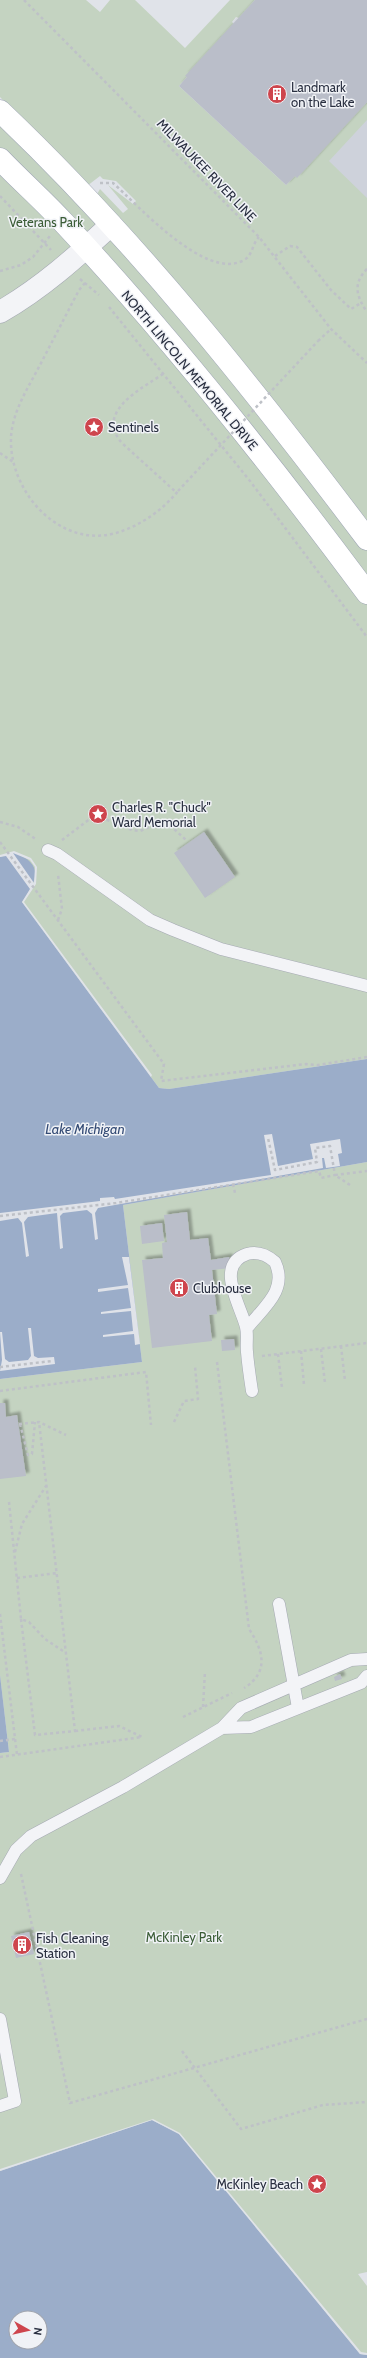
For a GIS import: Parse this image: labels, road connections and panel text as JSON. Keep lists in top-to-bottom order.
{
  "streets": {
    "main road": ["NORTH LINCOLN MEMORIAL DRIVE"],
    "path": ["MILWAUKEE RIVER LINE"]
  },
  "water": ["Lake Michigan"],
  "parks": ["Veterans Park", "McKinley Park"],
  "places": {
    "building": ["Landmark on the Lake", "Clubhouse", "Fish Cleaning Station"],
    "place": ["Sentinels", "Charles R. \"Chuck\" Ward Memorial", "McKinley Beach"]
  },
  "north": "right"
}
